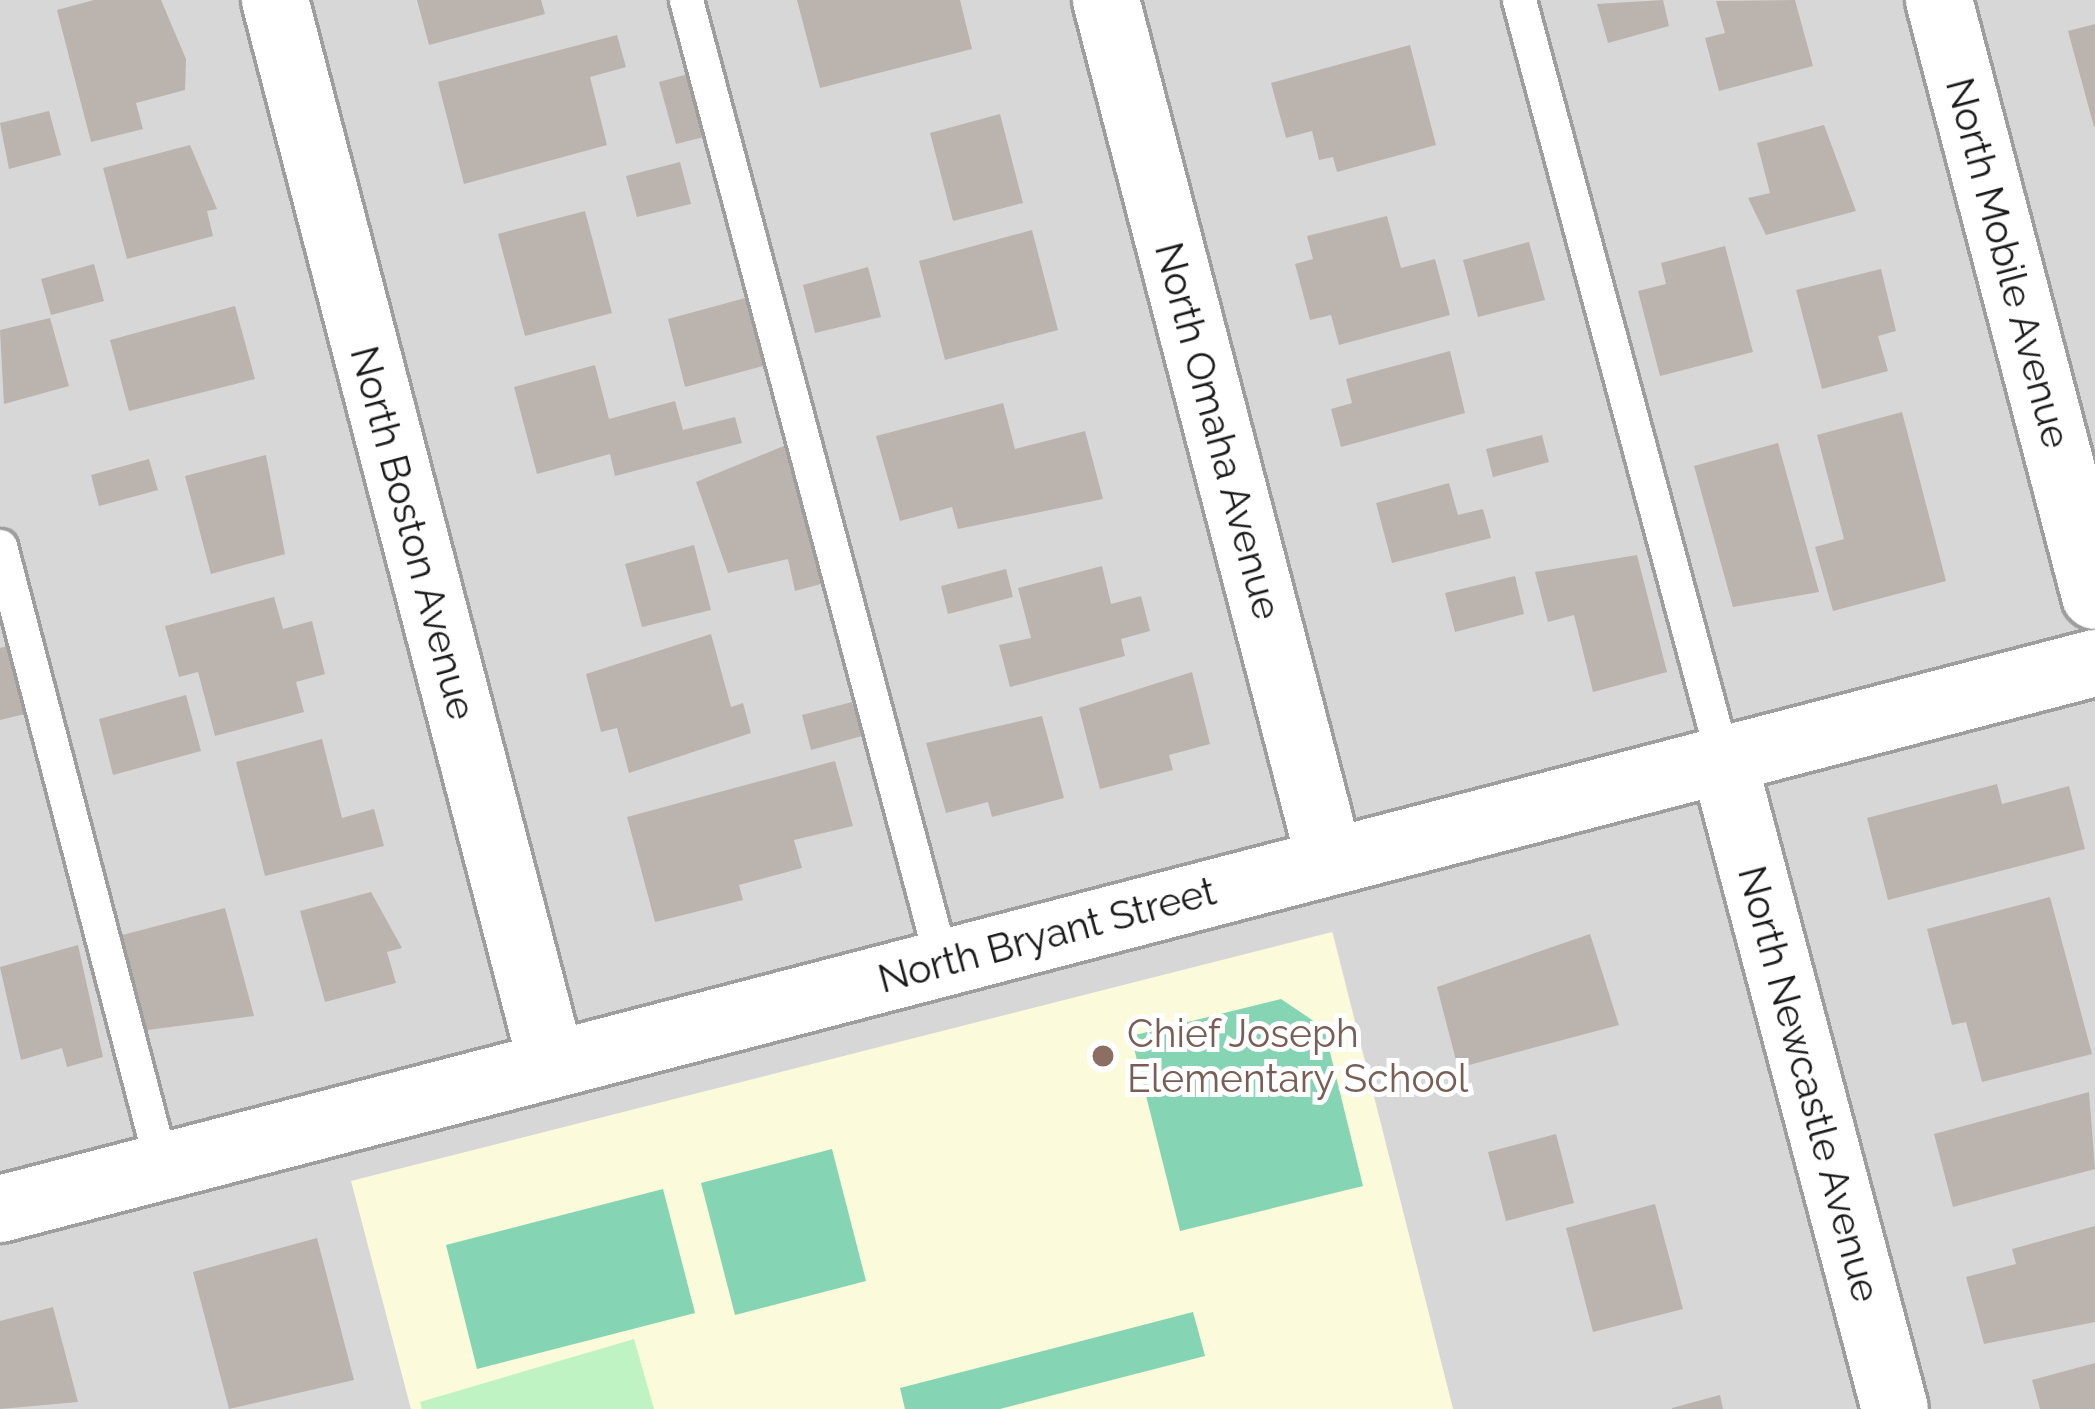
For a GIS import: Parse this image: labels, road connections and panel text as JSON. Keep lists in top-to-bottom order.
{
  "streets": {
    "street": [
      "North Mobile Avenue",
      "North Omaha Avenue",
      "North Boston Avenue",
      "North Bryant Street",
      "North Newcastle Avenue"
    ]
  },
  "crossings": [
    ["North Omaha Avenue", "North Bryant Street"],
    ["North Boston Avenue", "North Bryant Street"],
    ["North Bryant Street", "North Newcastle Avenue"]
  ],
  "places": ["Chief Joseph Elementary School"]
}
